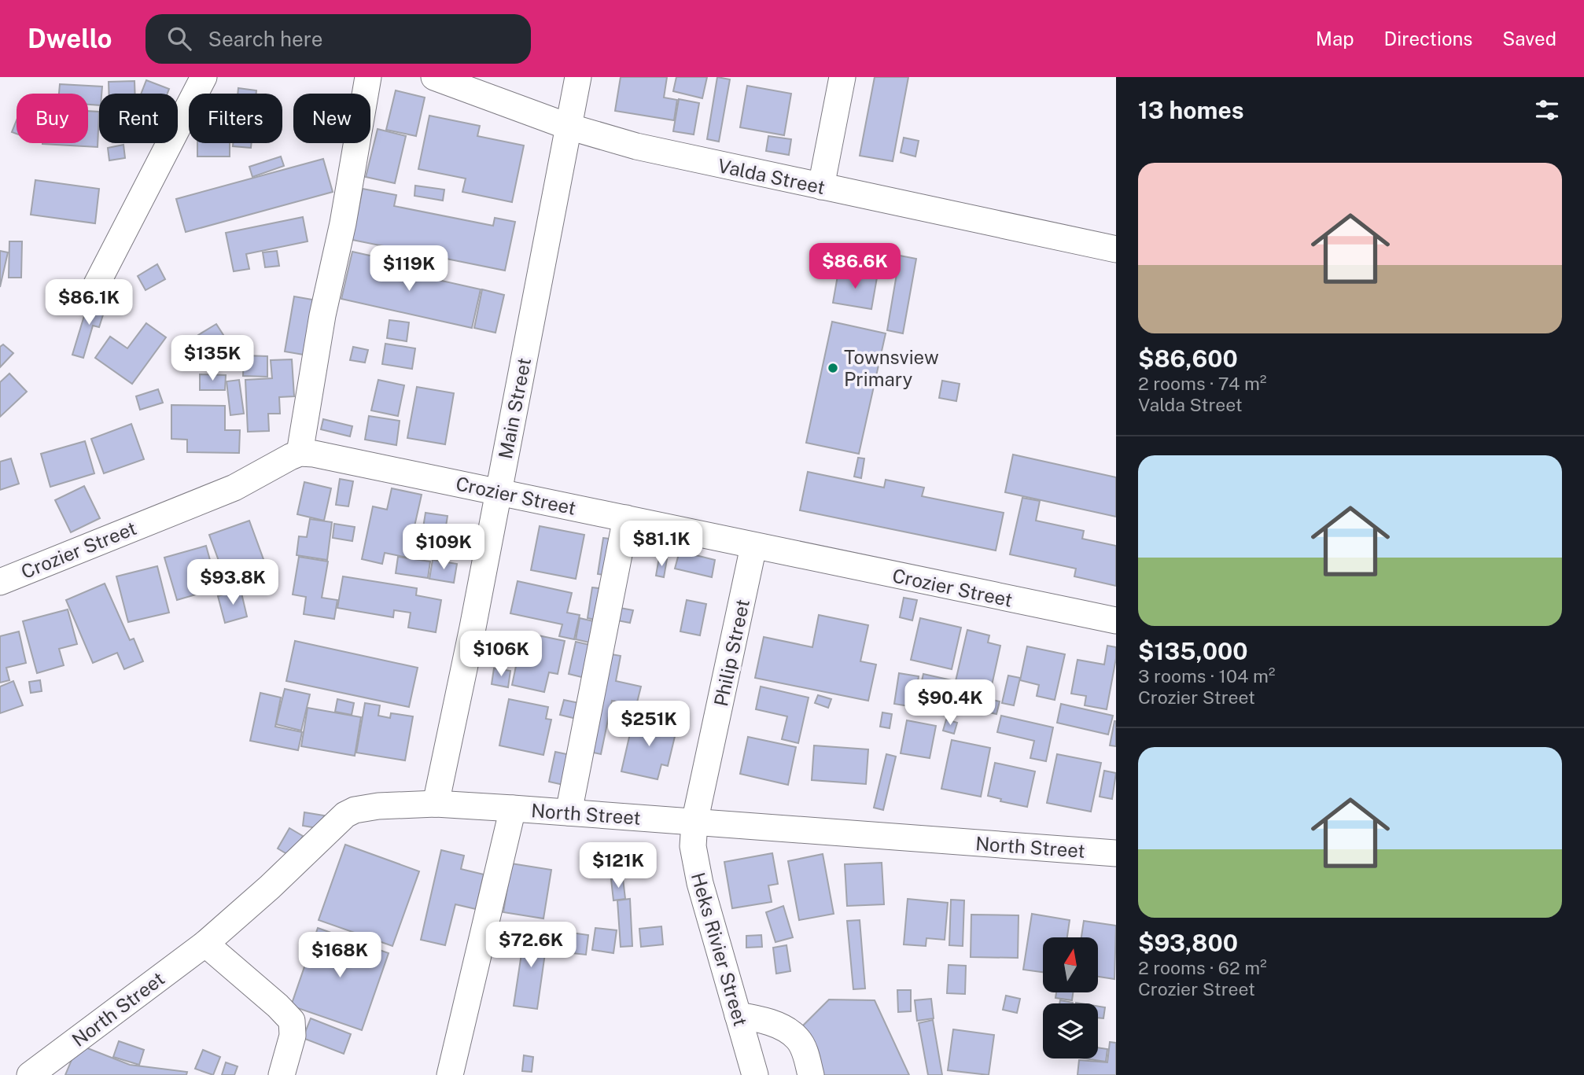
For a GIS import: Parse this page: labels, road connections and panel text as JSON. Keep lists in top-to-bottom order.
{
  "streets": {
    "street": [
      "Valda Street",
      "Main Street",
      "Crozier Street",
      "Philip Street",
      "North Street",
      "Heks Rivier Street"
    ]
  },
  "crossings": [
    ["Valda Street", "Main Street"],
    ["Main Street", "Crozier Street"],
    ["Main Street", "North Street"],
    ["Crozier Street", "Philip Street"],
    ["Philip Street", "North Street"],
    ["Philip Street", "Heks Rivier Street"],
    ["North Street", "Heks Rivier Street"]
  ],
  "places": ["Townsview Primary"],
  "north": "top",
  "page": {
    "header": "Dwello",
    "search": "Search here",
    "nav": ["Map", "Directions", "Saved"],
    "heading": "13 homes",
    "chip": [
      "Buy",
      "Rent",
      "Filters",
      "New"
    ],
    "list": [
      {
        "name": "$86,600",
        "note": "2 rooms · 74 m² · Valda Street"
      },
      {
        "name": "$135,000",
        "note": "3 rooms · 104 m² · Crozier Street"
      },
      {
        "name": "$93,800",
        "note": "2 rooms · 62 m² · Crozier Street"
      }
    ],
    "price": [
      "$86.6K",
      "$119K",
      "$86.1K",
      "$135K",
      "$81.1K",
      "$109K",
      "$93.8K",
      "$106K",
      "$90.4K",
      "$251K",
      "$121K",
      "$72.6K",
      "$168K"
    ]
  }
}
